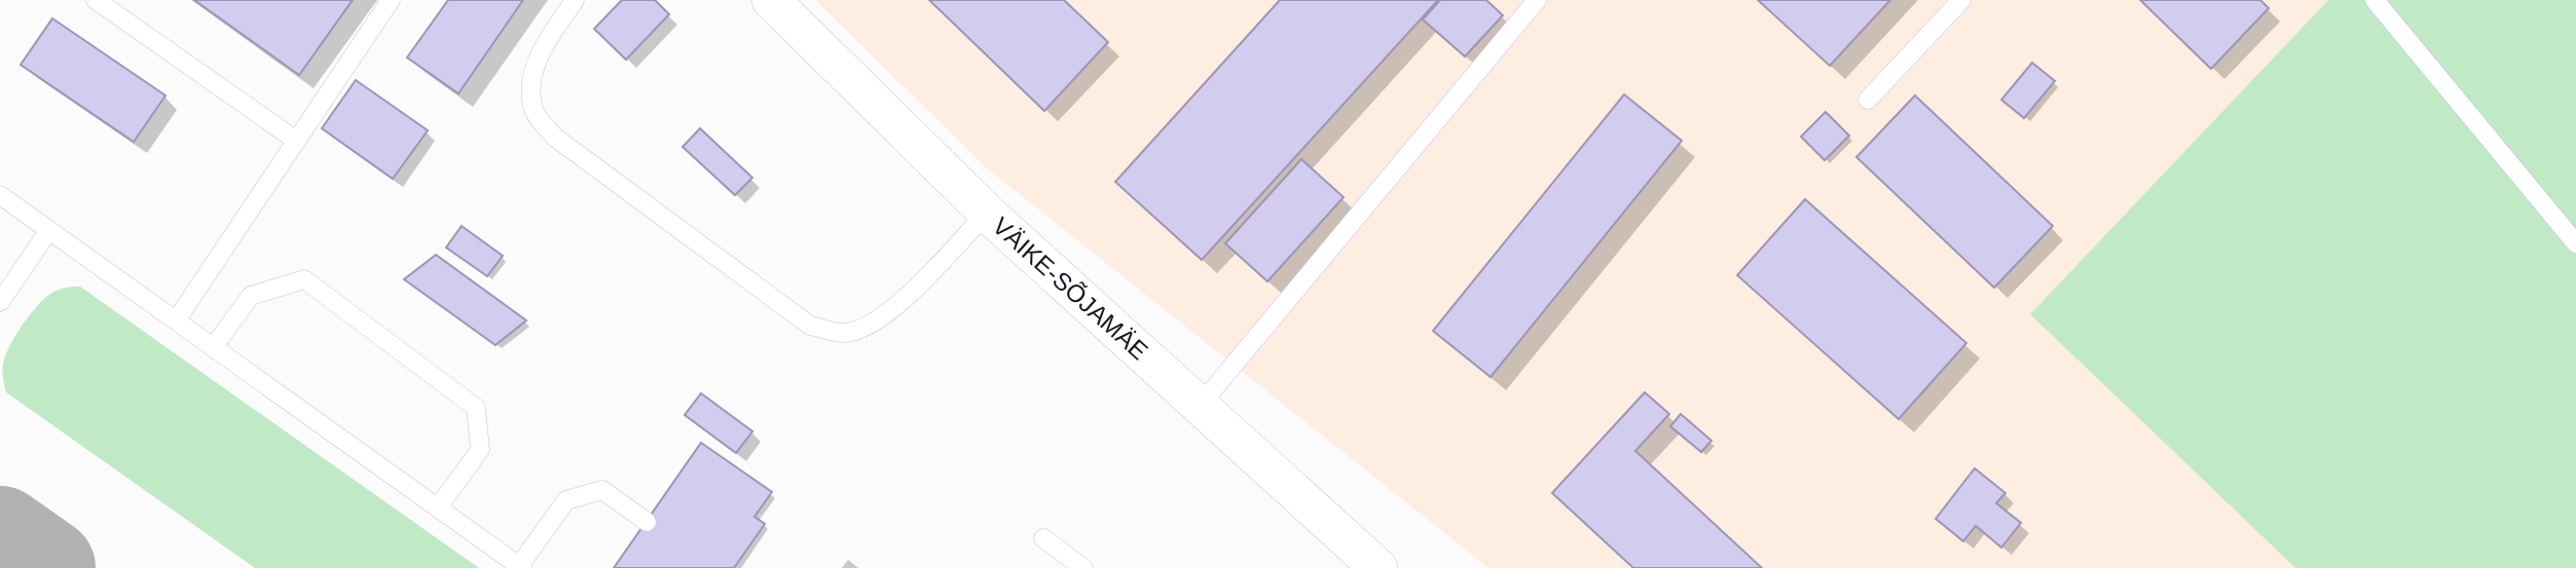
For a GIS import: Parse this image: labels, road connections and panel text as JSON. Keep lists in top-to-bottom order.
{
  "streets": {
    "street": ["VÄIKE-SÕJAMÄE"]
  }
}
